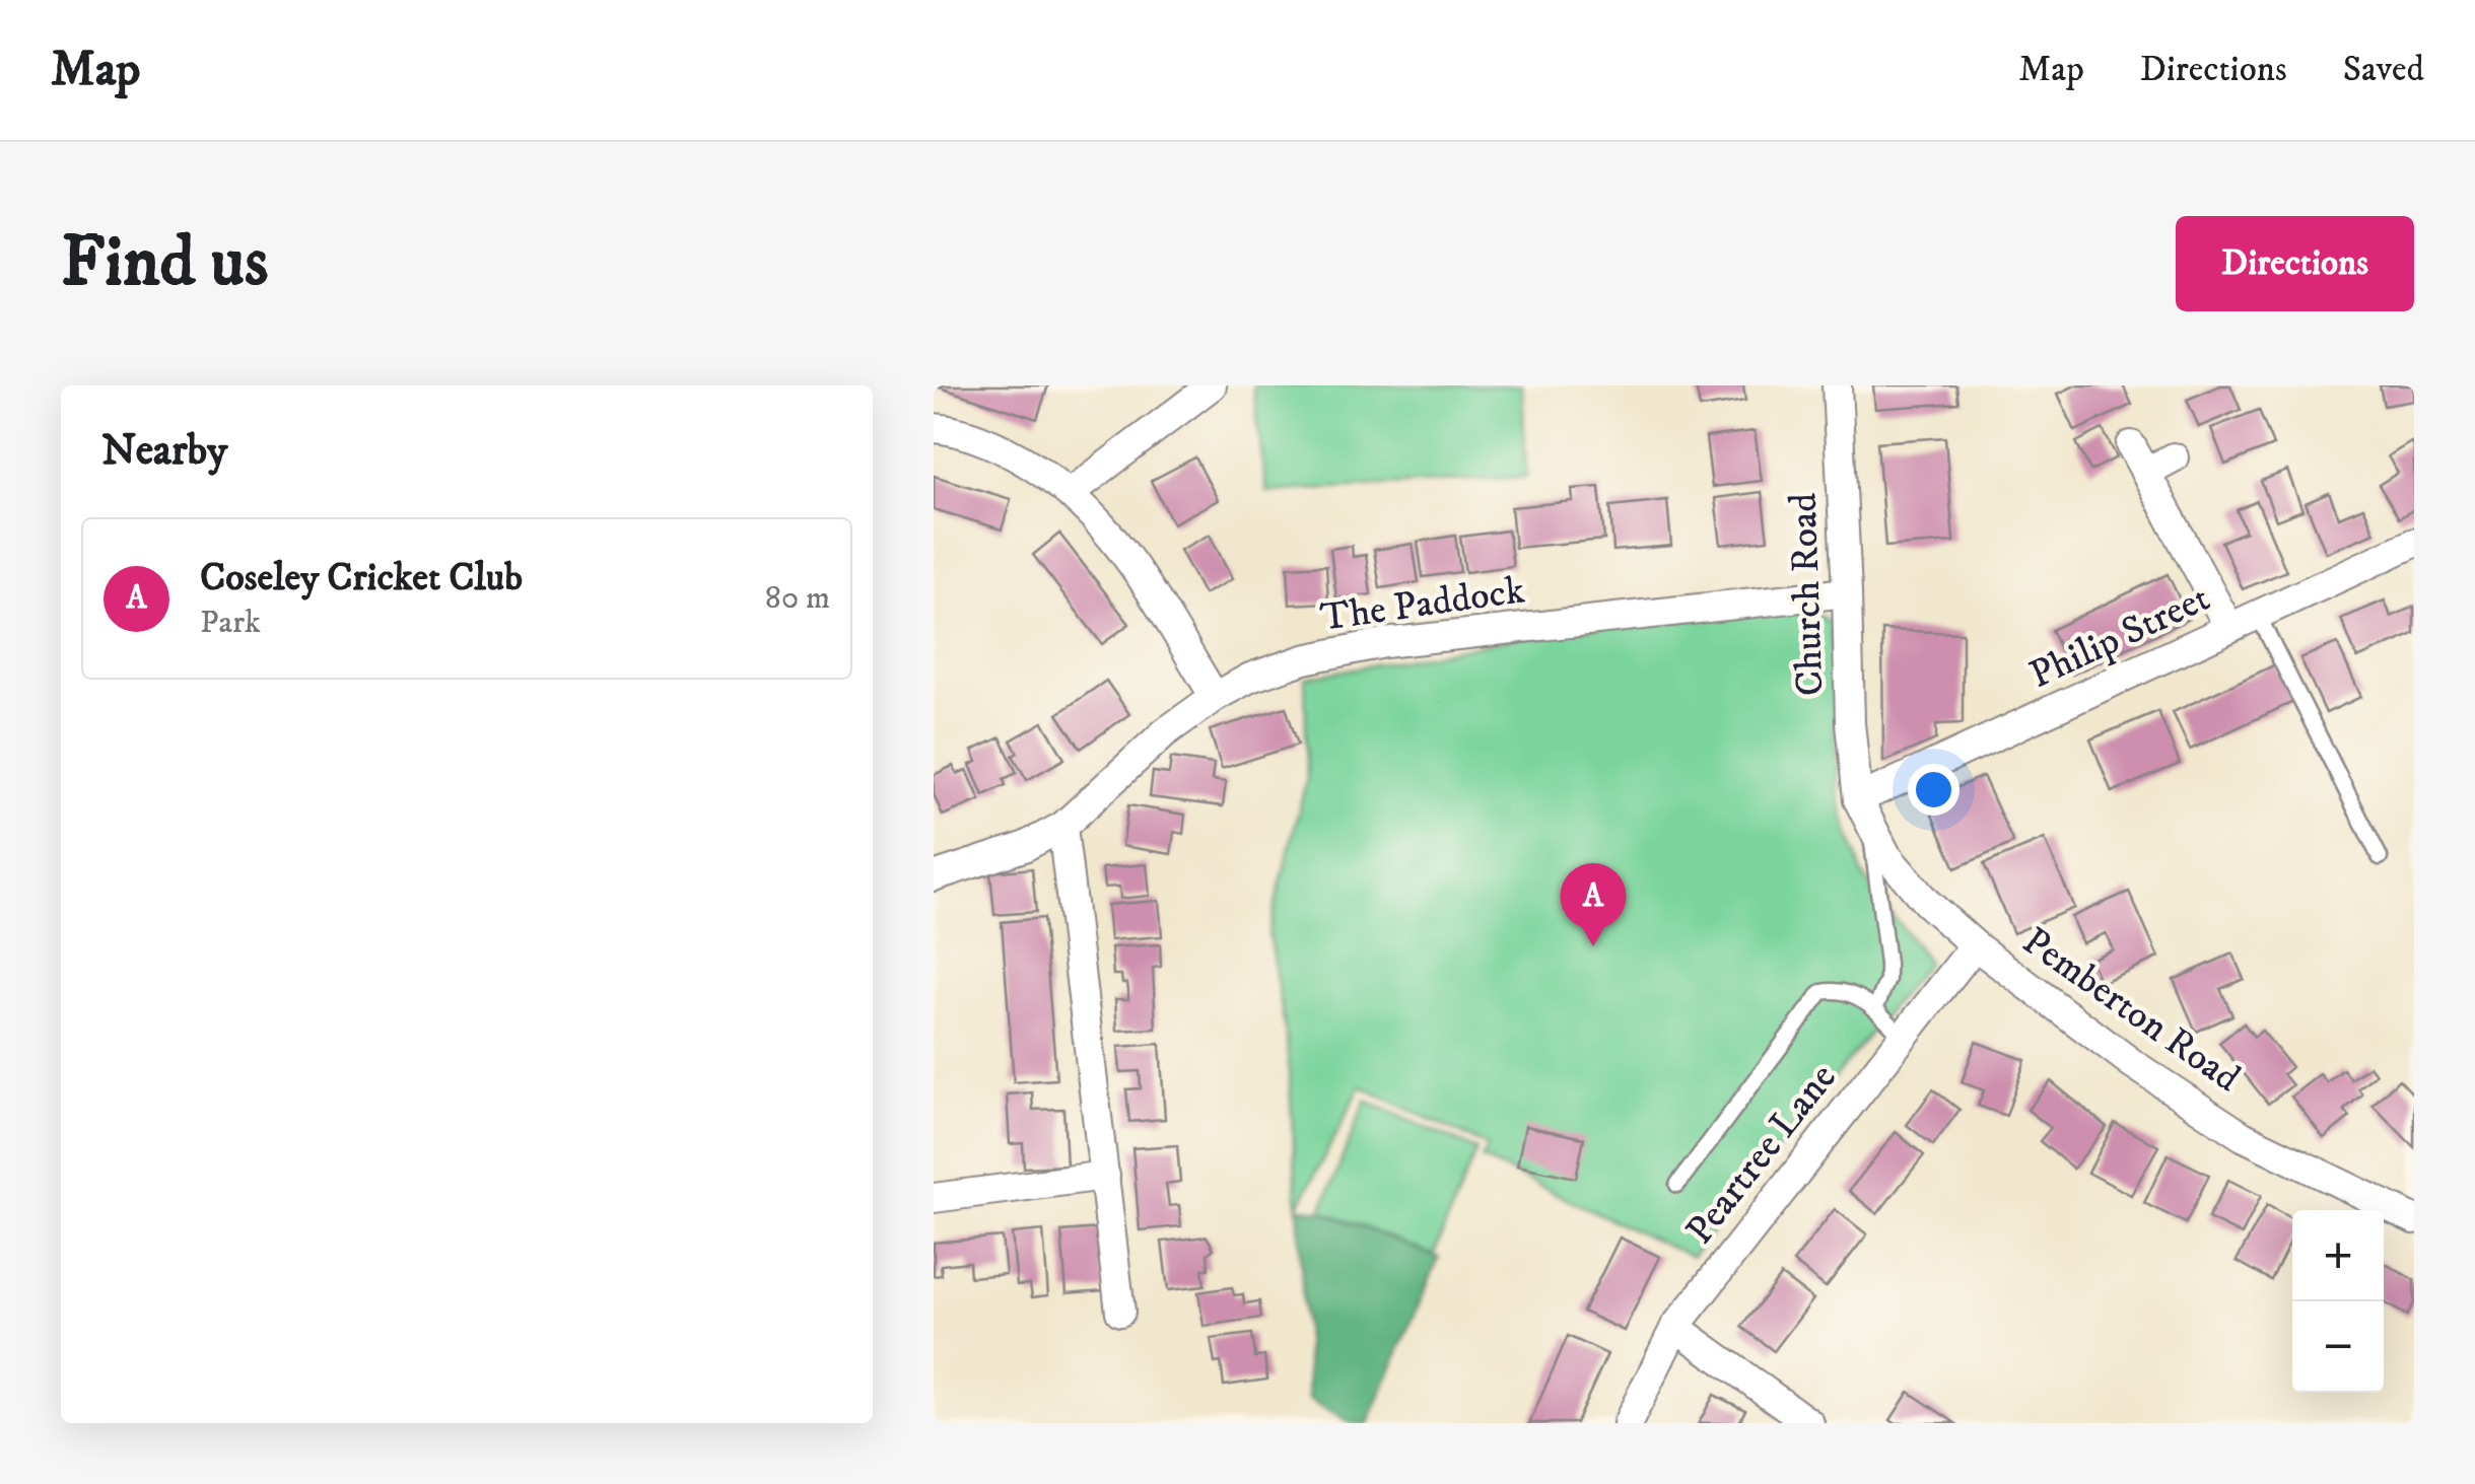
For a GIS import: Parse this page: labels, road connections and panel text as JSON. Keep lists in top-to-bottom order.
{
  "streets": {
    "street": [
      "Church Road",
      "The Paddock",
      "Philip Street",
      "Pemberton Road",
      "Peartree Lane"
    ]
  },
  "crossings": [
    ["Church Road", "The Paddock"],
    ["Church Road", "Philip Street"],
    ["Church Road", "Pemberton Road"],
    ["Philip Street", "Pemberton Road"],
    ["Pemberton Road", "Peartree Lane"]
  ],
  "page": {
    "header": "Map",
    "nav": ["Map", "Directions", "Saved"],
    "buttons": "Directions",
    "title": "Find us",
    "heading": "Nearby",
    "list": [
      {
        "mark": "A",
        "name": "Coseley Cricket Club",
        "note": "Park",
        "value": "80 m"
      }
    ],
    "pins": "A",
    "map_buttons": ["+", "−"]
  }
}
